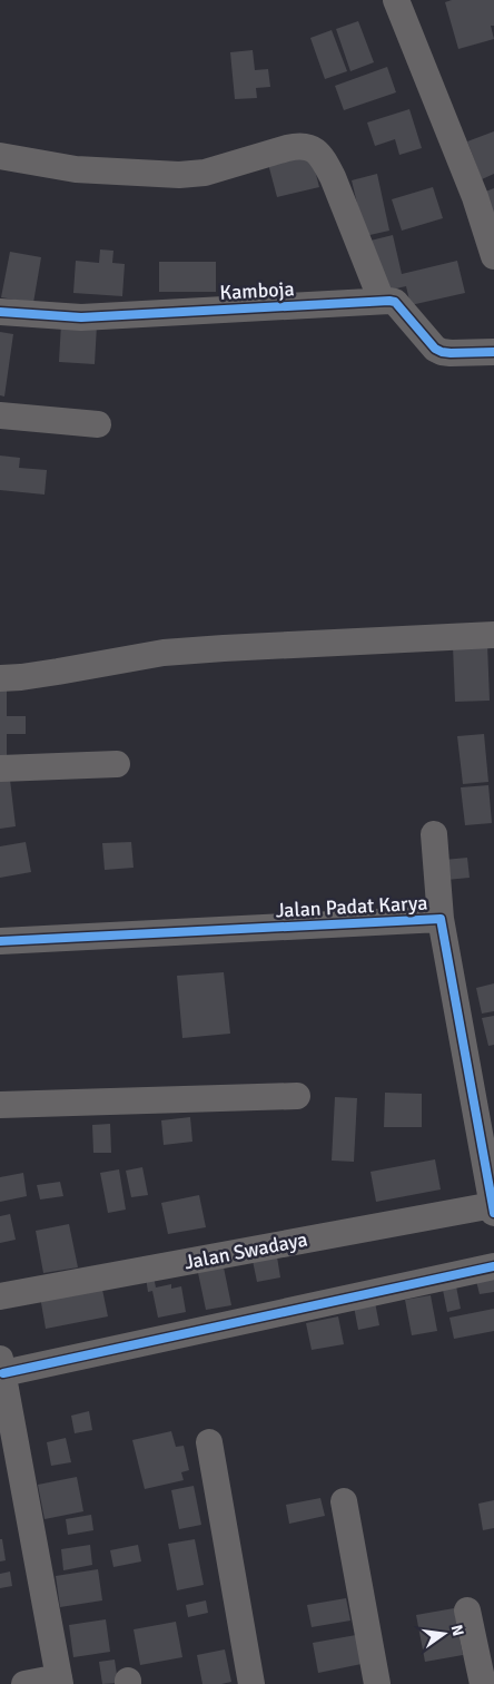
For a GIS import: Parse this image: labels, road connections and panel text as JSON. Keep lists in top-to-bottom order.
{
  "streets": {
    "street": ["Kamboja", "Jalan Padat Karya", "Jalan Swadaya"]
  },
  "crossings": [
    ["Jalan Padat Karya", "Jalan Swadaya"]
  ],
  "north": "right"
}
